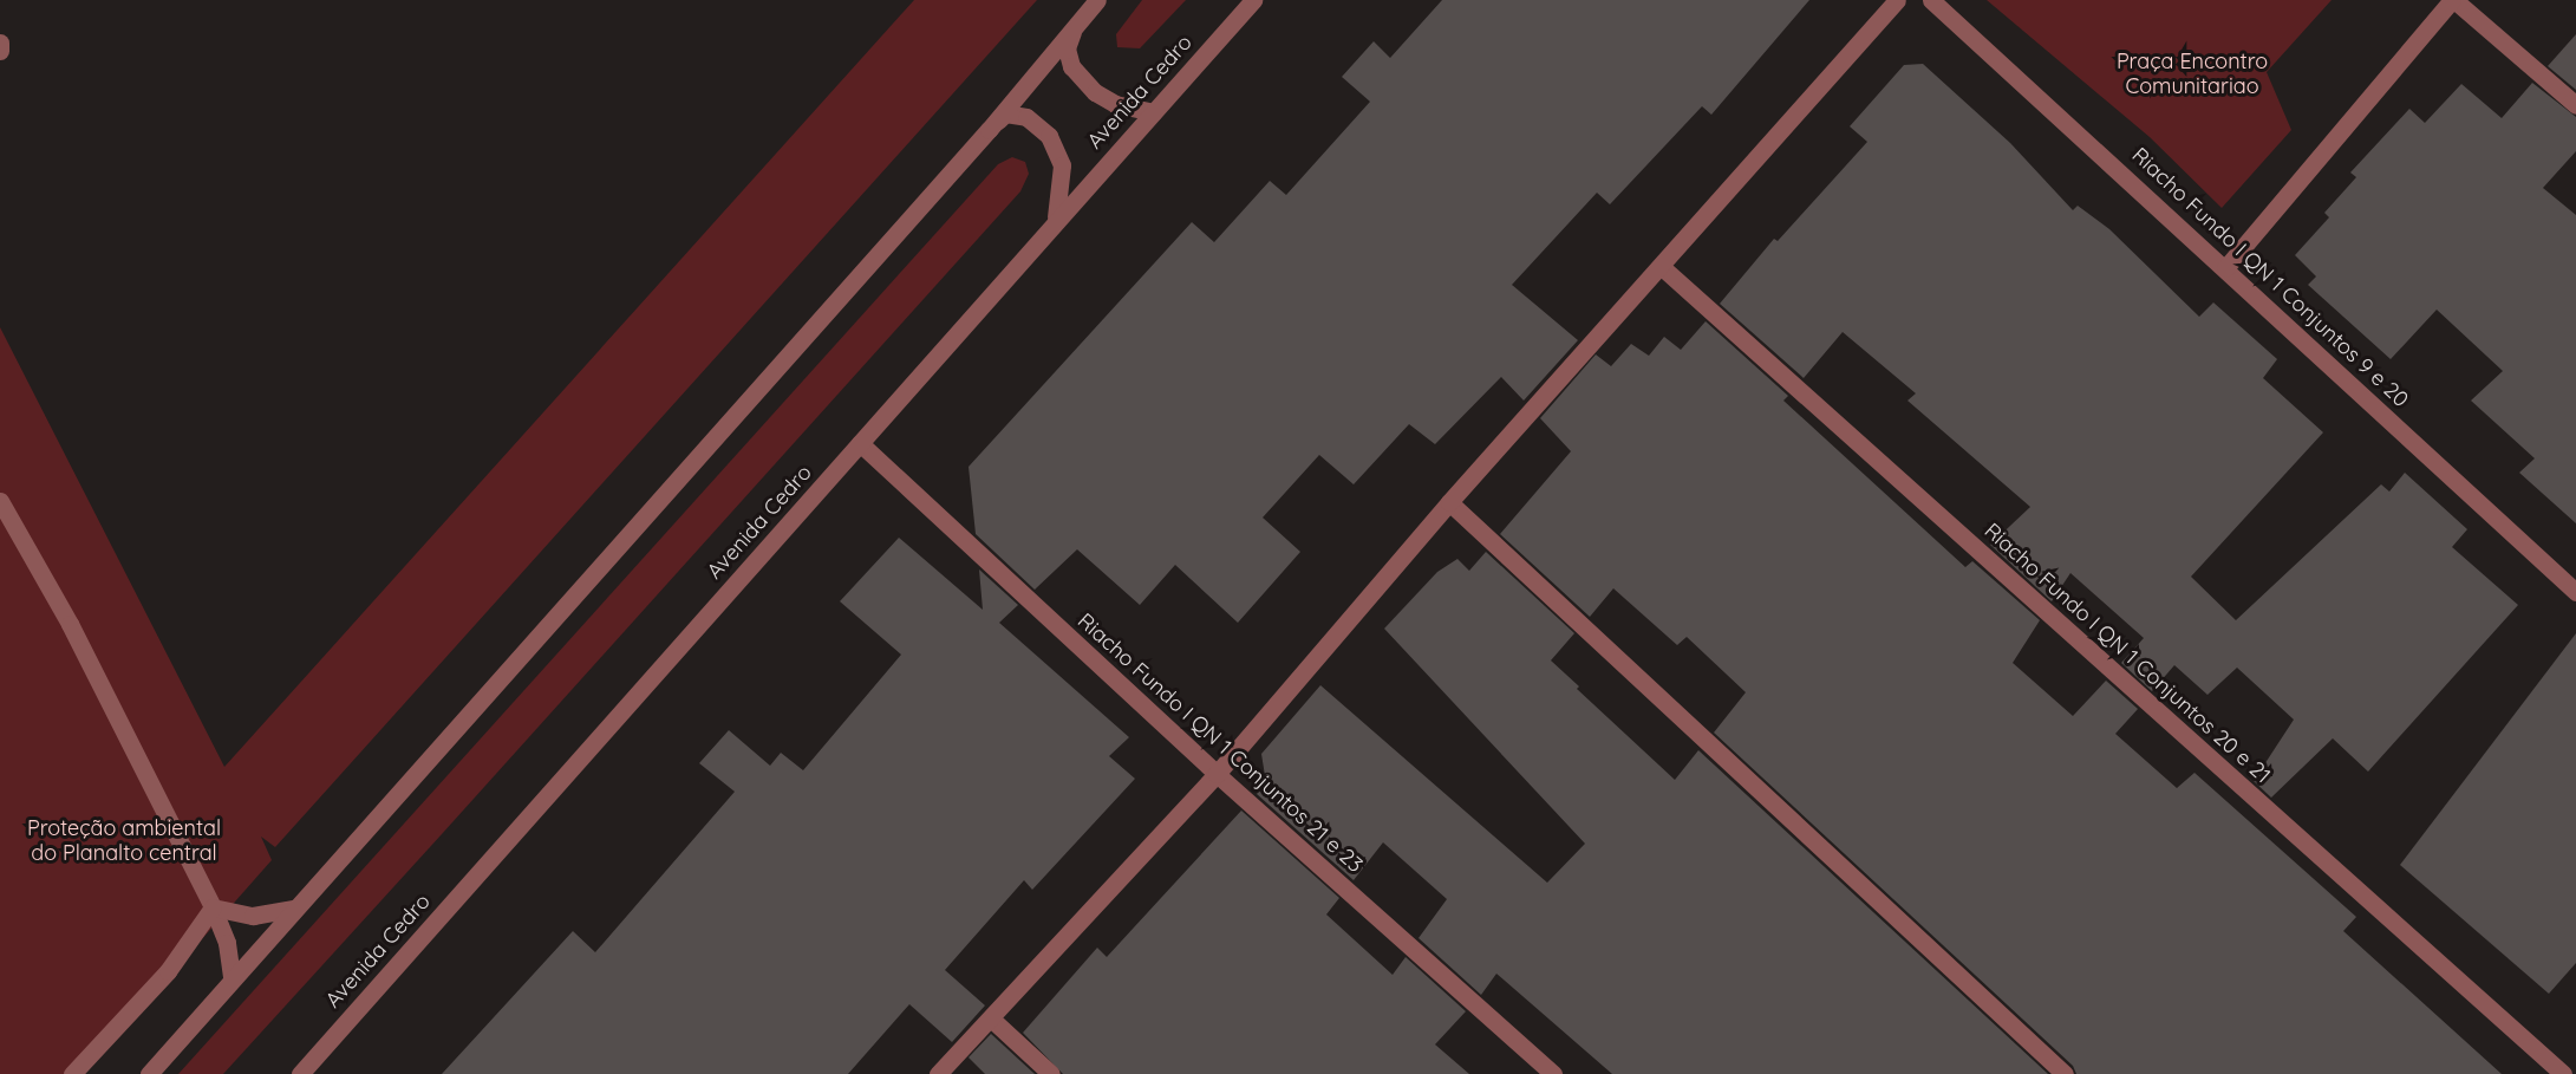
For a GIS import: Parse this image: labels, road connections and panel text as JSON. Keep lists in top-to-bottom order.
{
  "streets": {
    "street": [
      "Avenida Cedro",
      "Riacho Fundo I QN 1 Conjuntos 9 e 20",
      "Riacho Fundo I QN 1 Conjuntos 20 e 21",
      "Riacho Fundo I QN 1 Conjuntos 21 e 23"
    ]
  },
  "crossings": [
    ["Avenida Cedro", "Riacho Fundo I QN 1 Conjuntos 21 e 23"]
  ],
  "parks": ["Praça Encontro Comunitariao", "Proteção ambiental do Planalto central"]
}
